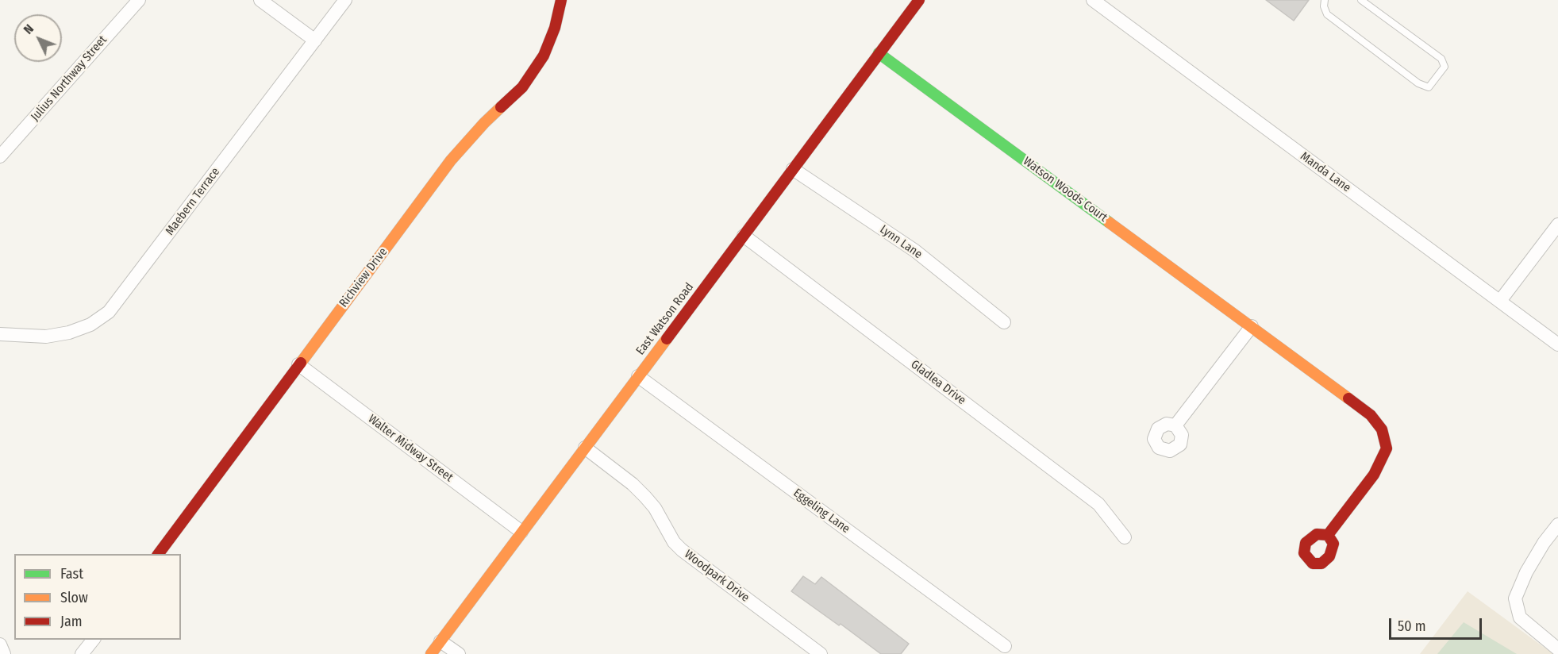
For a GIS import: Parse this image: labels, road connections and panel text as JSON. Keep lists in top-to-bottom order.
{
  "streets": {
    "street": [
      "Julius Northway Street",
      "Manda Lane",
      "Watson Woods Court",
      "Maebern Terrace",
      "Lynn Lane",
      "Richview Drive",
      "East Watson Road",
      "Gladlea Drive",
      "Walter Midway Street",
      "Eggeling Lane",
      "Woodpark Drive"
    ]
  },
  "crossings": [
    ["Watson Woods Court", "East Watson Road"],
    ["Lynn Lane", "East Watson Road"],
    ["Richview Drive", "Walter Midway Street"],
    ["East Watson Road", "Gladlea Drive"],
    ["East Watson Road", "Walter Midway Street"],
    ["East Watson Road", "Eggeling Lane"],
    ["East Watson Road", "Woodpark Drive"]
  ],
  "legend": ["Fast", "Slow", "Jam"],
  "scale_bar": "50 m",
  "north": "top left"
}
